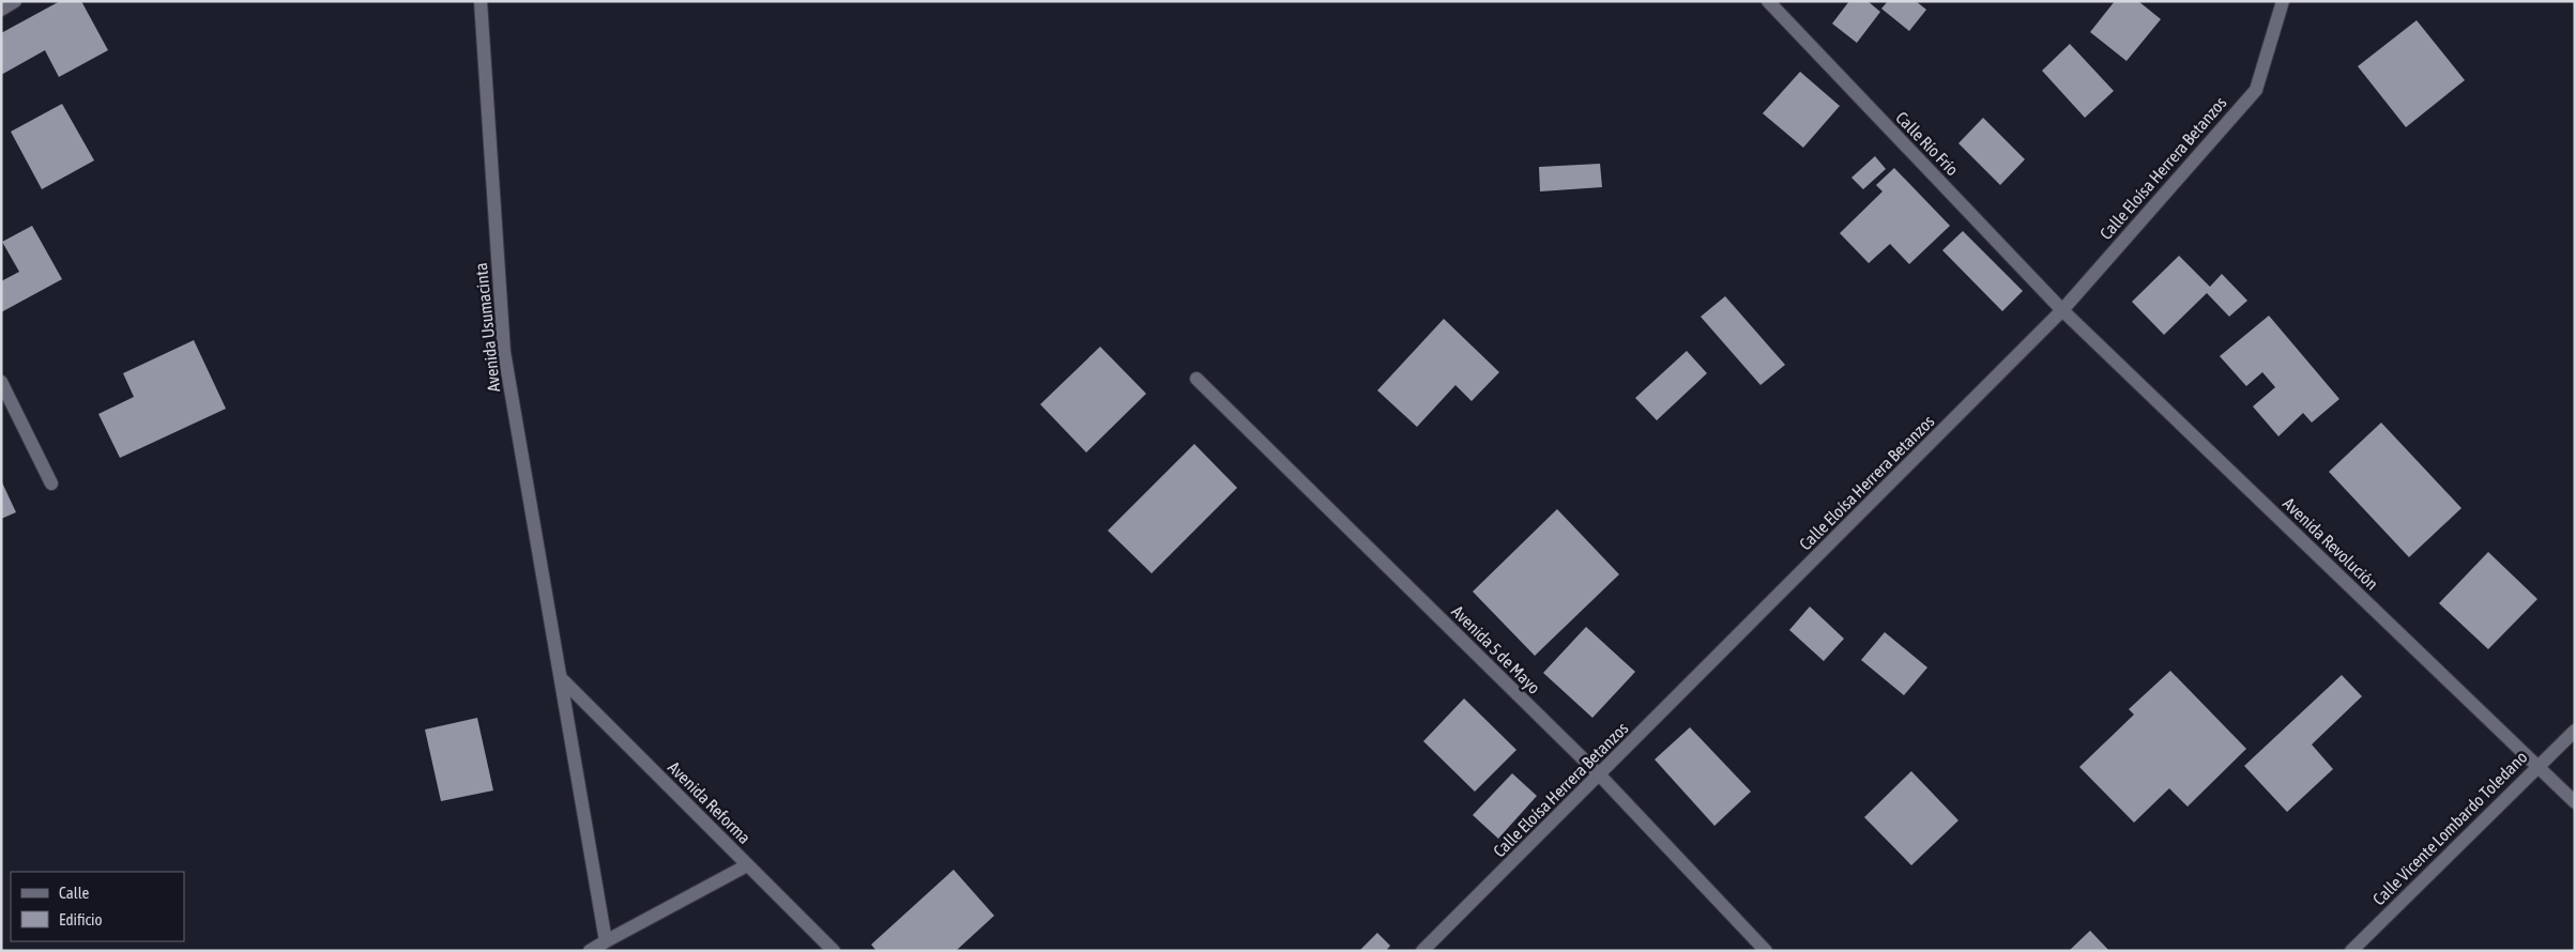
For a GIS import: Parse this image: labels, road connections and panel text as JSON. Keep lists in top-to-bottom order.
{
  "streets": {
    "street": [
      "Calle Río Frío",
      "Calle Eloísa Herrera Betanzos",
      "Avenida Usumacinta",
      "Avenida Revolución",
      "Avenida 5 de Mayo",
      "Avenida Reforma",
      "Calle Vicente Lombardo Toledano"
    ]
  },
  "crossings": [
    ["Calle Río Frío", "Calle Eloísa Herrera Betanzos"],
    ["Calle Río Frío", "Avenida Revolución"],
    ["Calle Eloísa Herrera Betanzos", "Avenida Revolución"],
    ["Calle Eloísa Herrera Betanzos", "Avenida 5 de Mayo"],
    ["Avenida Usumacinta", "Avenida Reforma"],
    ["Avenida Revolución", "Calle Vicente Lombardo Toledano"]
  ],
  "legend": ["Calle", "Edificio"]
}
